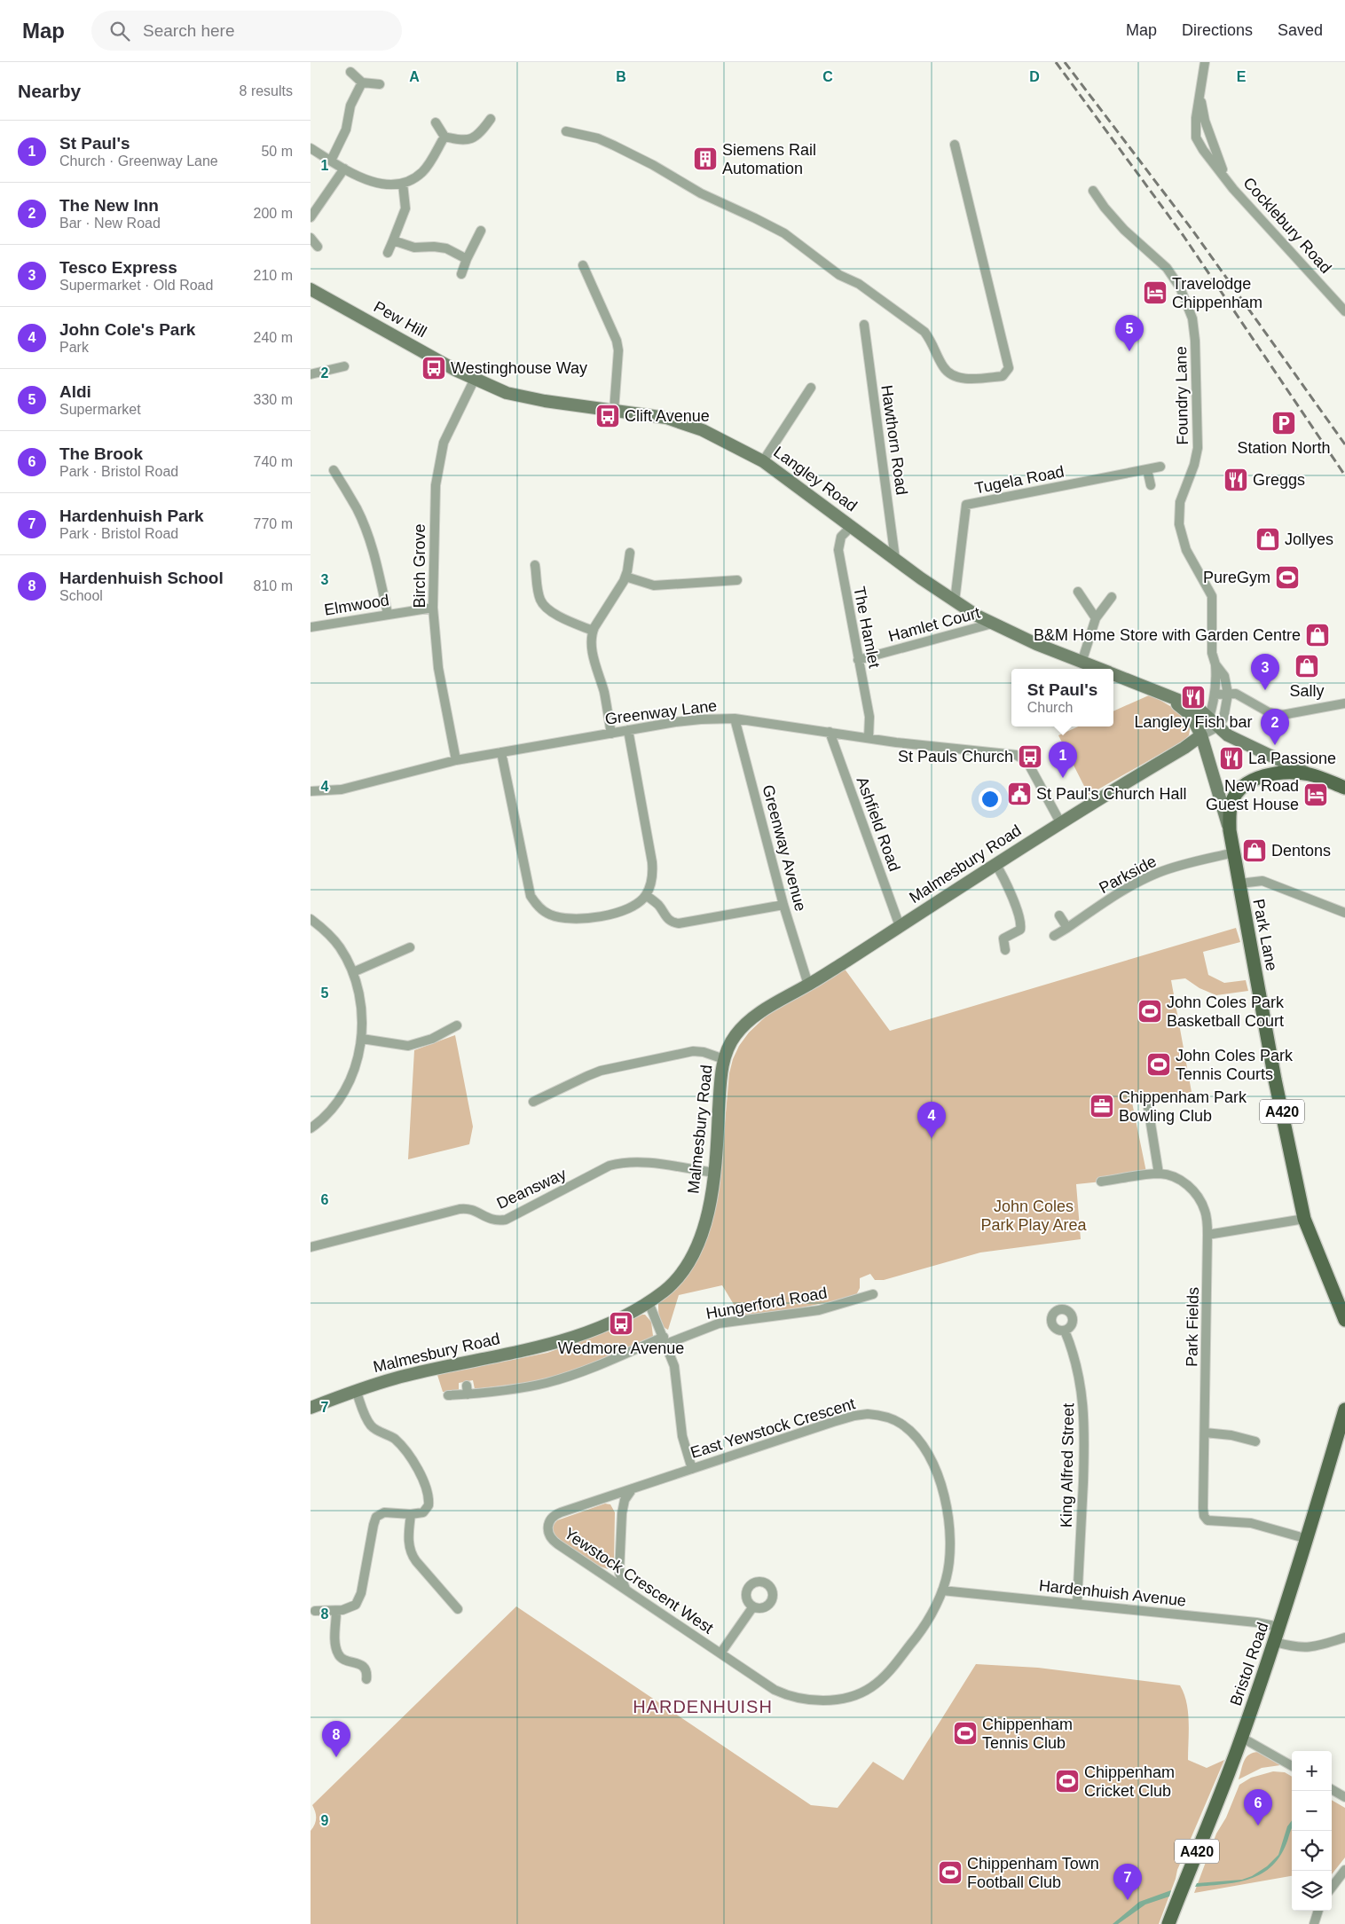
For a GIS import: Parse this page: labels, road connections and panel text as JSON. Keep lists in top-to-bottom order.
{
  "streets": {
    "main road": [
      "Pew Hill",
      "Langley Road",
      "Malmesbury Road",
      "Park Lane",
      "A420",
      "Bristol Road"
    ],
    "street": [
      "Cocklebury Road",
      "Foundry Lane",
      "Hawthorn Road",
      "Tugela Road",
      "Birch Grove",
      "Elmwood",
      "Hamlet Court",
      "The Hamlet",
      "Greenway Lane",
      "Ashfield Road",
      "Greenway Avenue",
      "Parkside",
      "Deansway",
      "Hungerford Road",
      "Park Fields",
      "East Yewstock Crescent",
      "King Alfred Street",
      "Yewstock Crescent West",
      "Hardenhuish Avenue"
    ]
  },
  "crossings": [
    ["Pew Hill", "Langley Road"],
    ["Pew Hill", "Birch Grove"],
    ["Foundry Lane", "Langley Road"],
    ["Hawthorn Road", "Langley Road"],
    ["Langley Road", "Tugela Road"],
    ["Langley Road", "Birch Grove"],
    ["Langley Road", "Hamlet Court"],
    ["Langley Road", "The Hamlet"],
    ["Langley Road", "Malmesbury Road"],
    ["Langley Road", "Park Lane"],
    ["Langley Road", "A420"],
    ["Birch Grove", "Elmwood"],
    ["Birch Grove", "Greenway Lane"],
    ["Hamlet Court", "The Hamlet"],
    ["The Hamlet", "Greenway Lane"],
    ["Greenway Lane", "Ashfield Road"],
    ["Greenway Lane", "Greenway Avenue"],
    ["Greenway Lane", "Malmesbury Road"],
    ["Ashfield Road", "Malmesbury Road"],
    ["Greenway Avenue", "Malmesbury Road"],
    ["Malmesbury Road", "Park Lane"],
    ["Malmesbury Road", "Deansway"],
    ["Parkside", "Park Lane"],
    ["Park Lane", "A420"],
    ["Park Fields", "Bristol Road"],
    ["East Yewstock Crescent", "Yewstock Crescent West"],
    ["East Yewstock Crescent", "Hardenhuish Avenue"],
    ["King Alfred Street", "Hardenhuish Avenue"],
    ["Yewstock Crescent West", "Hardenhuish Avenue"],
    ["Hardenhuish Avenue", "Bristol Road"]
  ],
  "districts": ["HARDENHUISH"],
  "parks": ["John Coles Park Play Area"],
  "places": {
    "building": ["Siemens Rail Automation"],
    "hotel": ["Travelodge Chippenham", "New Road Guest House"],
    "bus stop": [
      "Westinghouse Way",
      "Clift Avenue",
      "St Pauls Church",
      "Wedmore Avenue"
    ],
    "parking": ["Station North"],
    "restaurant": ["Greggs", "Langley Fish bar", "La Passione"],
    "shop": [
      "Jollyes",
      "B&M Home Store with Garden Centre",
      "Sally",
      "Dentons"
    ],
    "sports": [
      "PureGym",
      "John Coles Park Basketball Court",
      "John Coles Park Tennis Courts",
      "Chippenham Tennis Club",
      "Chippenham Cricket Club",
      "Chippenham Town Football Club"
    ],
    "public building": ["St Paul's Church Hall"],
    "office": ["Chippenham Park Bowling Club"]
  },
  "page": {
    "header": "Map",
    "search": "Search here",
    "nav": ["Map", "Directions", "Saved"],
    "heading": ["Nearby", "8 results"],
    "list": [
      {
        "mark": "1",
        "name": "St Paul's",
        "note": "Church · Greenway Lane",
        "value": "50 m"
      },
      {
        "mark": "2",
        "name": "The New Inn",
        "note": "Bar · New Road",
        "value": "200 m"
      },
      {
        "mark": "3",
        "name": "Tesco Express",
        "note": "Supermarket · Old Road",
        "value": "210 m"
      },
      {
        "mark": "4",
        "name": "John Cole's Park",
        "note": "Park",
        "value": "240 m"
      },
      {
        "mark": "5",
        "name": "Aldi",
        "note": "Supermarket",
        "value": "330 m"
      },
      {
        "mark": "6",
        "name": "The Brook",
        "note": "Park · Bristol Road",
        "value": "740 m"
      },
      {
        "mark": "7",
        "name": "Hardenhuish Park",
        "note": "Park · Bristol Road",
        "value": "770 m"
      },
      {
        "mark": "8",
        "name": "Hardenhuish School",
        "note": "School",
        "value": "810 m"
      }
    ],
    "pins": [
      "5",
      "3",
      "2",
      "1",
      "4",
      "8",
      "6",
      "7"
    ],
    "popup": ["St Paul's", "Church"],
    "map_buttons": ["+", "−"]
  },
  "grid": {
    "columns": [
      "A",
      "B",
      "C",
      "D",
      "E"
    ],
    "rows": [
      "1",
      "2",
      "3",
      "4",
      "5",
      "6",
      "7",
      "8",
      "9"
    ]
  }
}
